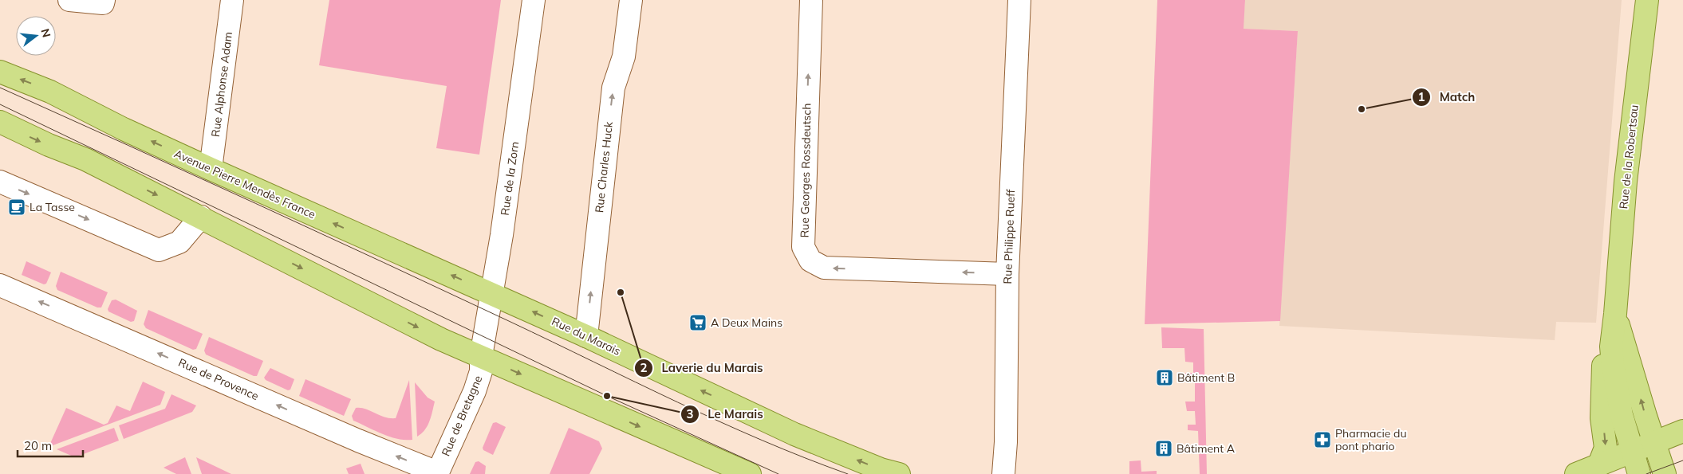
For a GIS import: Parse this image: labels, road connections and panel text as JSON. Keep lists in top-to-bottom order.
{
  "streets": {
    "main road": ["Rue de la Robertsau", "Avenue Pierre Mendès France", "Rue du Marais"],
    "street": [
      "Rue Alphonse Adam",
      "Rue Charles Huck",
      "Rue Georges Rossdeutsch",
      "Rue de la Zorn",
      "Rue Philippe Rueff",
      "Rue de Provence",
      "Rue de Bretagne"
    ]
  },
  "crossings": [
    ["Rue Alphonse Adam", "Avenue Pierre Mendès France"],
    ["Rue Charles Huck", "Rue du Marais"],
    ["Rue Georges Rossdeutsch", "Rue Philippe Rueff"],
    ["Rue de la Zorn", "Avenue Pierre Mendès France"],
    ["Rue de la Zorn", "Rue du Marais"],
    ["Rue de la Zorn", "Rue de Bretagne"],
    ["Avenue Pierre Mendès France", "Rue du Marais"],
    ["Rue de Provence", "Rue de Bretagne"]
  ],
  "one_way": ["Rue Charles Huck", "Rue de Provence"],
  "places": {
    "other": ["Match", "Laverie du Marais", "Le Marais"],
    "cafe": ["La Tasse"],
    "supermarket": ["A Deux Mains"],
    "building": ["Bâtiment B", "Bâtiment A"],
    "pharmacy": ["Pharmacie du pont phario"]
  },
  "scale_bar": "20 m",
  "north": "right"
}
